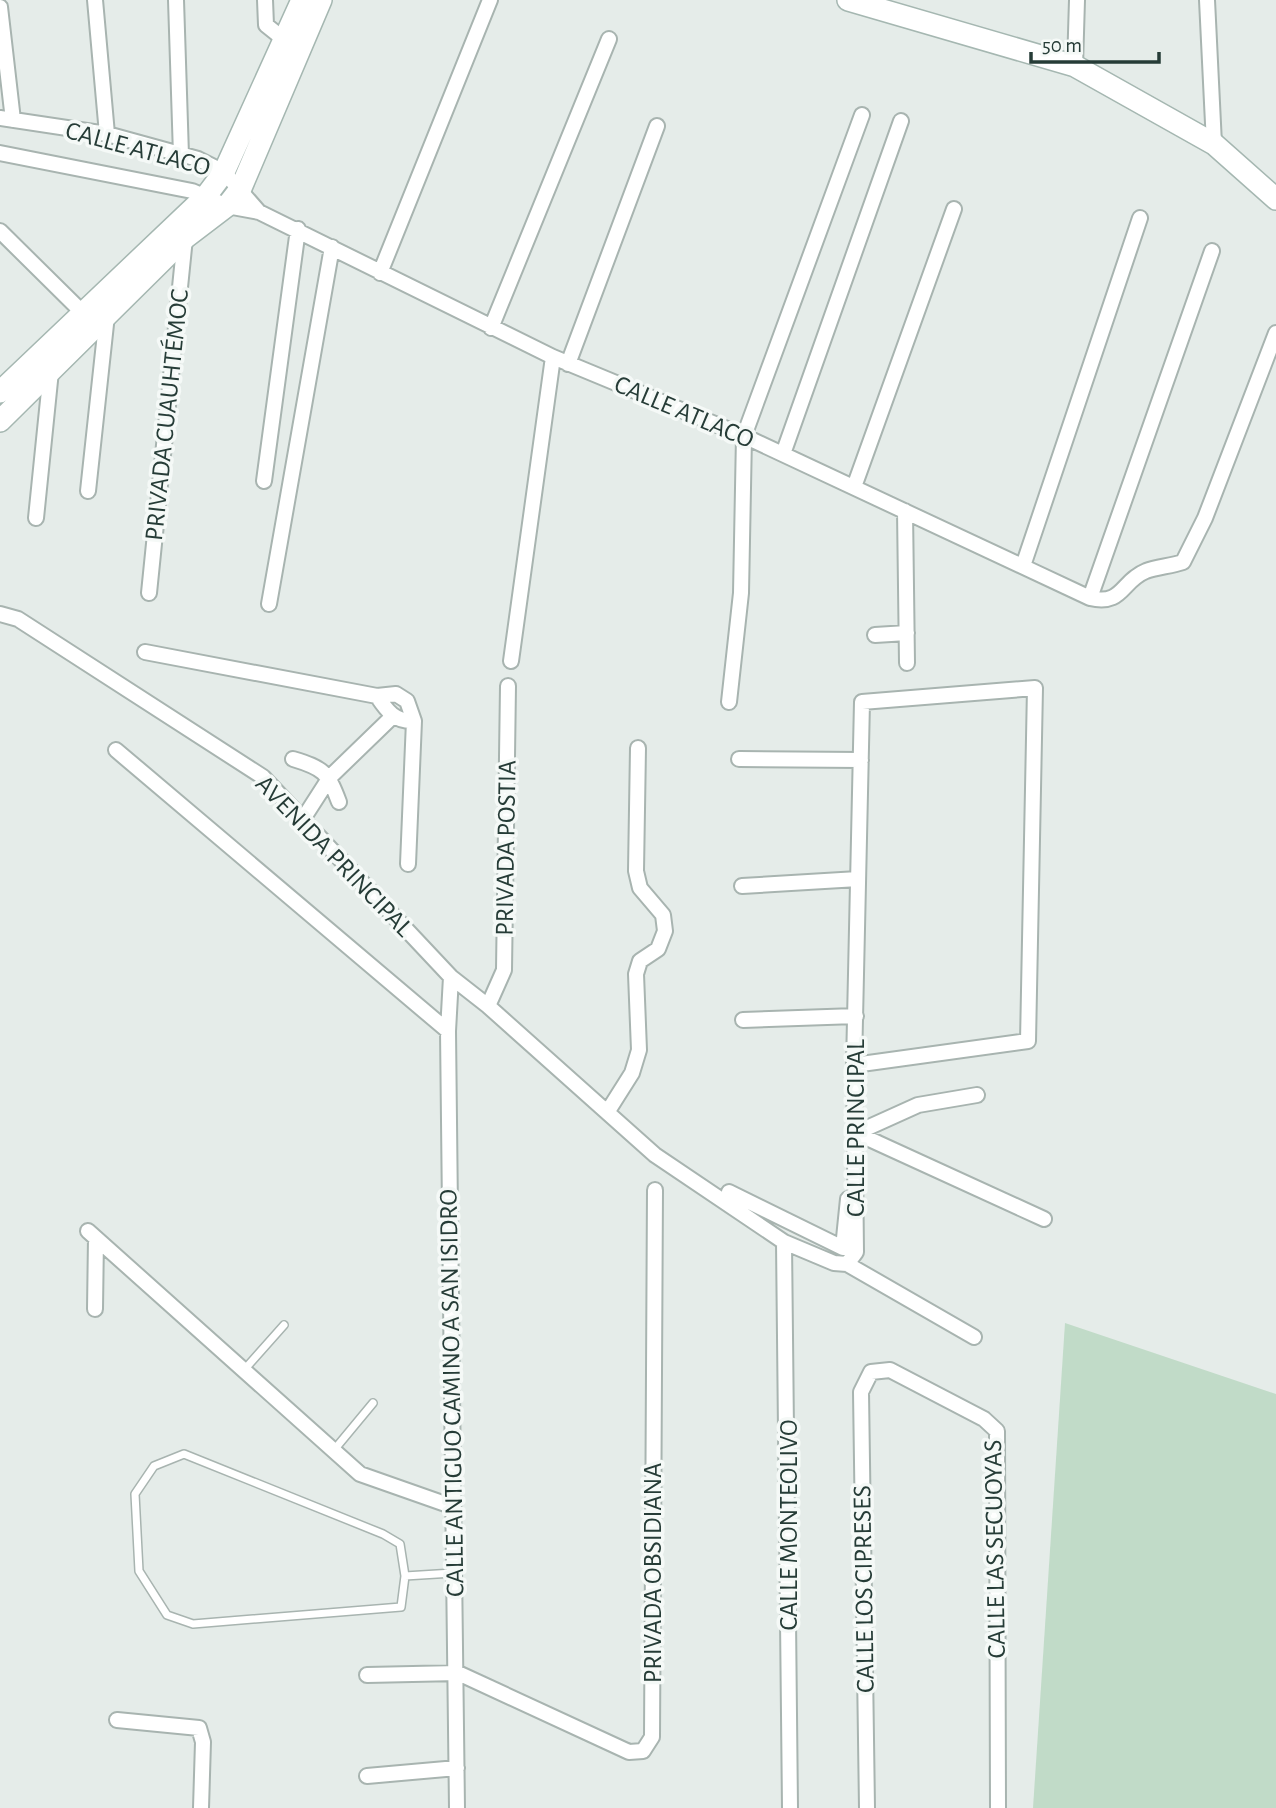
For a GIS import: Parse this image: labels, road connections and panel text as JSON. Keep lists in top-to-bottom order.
{
  "streets": {
    "street": [
      "CALLE ATLACO",
      "PRIVADA CUAUHTÉMOC",
      "PRIVADA POSTIA",
      "AVENIDA PRINCIPAL",
      "CALLE PRINCIPAL",
      "CALLE ANTIGUO CAMINO A SAN ISIDRO",
      "CALLE MONTEOLIVO",
      "CALLE LAS SECUOYAS",
      "PRIVADA OBSIDIANA",
      "CALLE LOS CIPRESES"
    ]
  },
  "crossings": [
    ["PRIVADA POSTIA", "AVENIDA PRINCIPAL"],
    ["AVENIDA PRINCIPAL", "CALLE ANTIGUO CAMINO A SAN ISIDRO"],
    ["CALLE ANTIGUO CAMINO A SAN ISIDRO", "PRIVADA OBSIDIANA"],
    ["CALLE LAS SECUOYAS", "CALLE LOS CIPRESES"]
  ],
  "scale_bar": "50 m"
}
